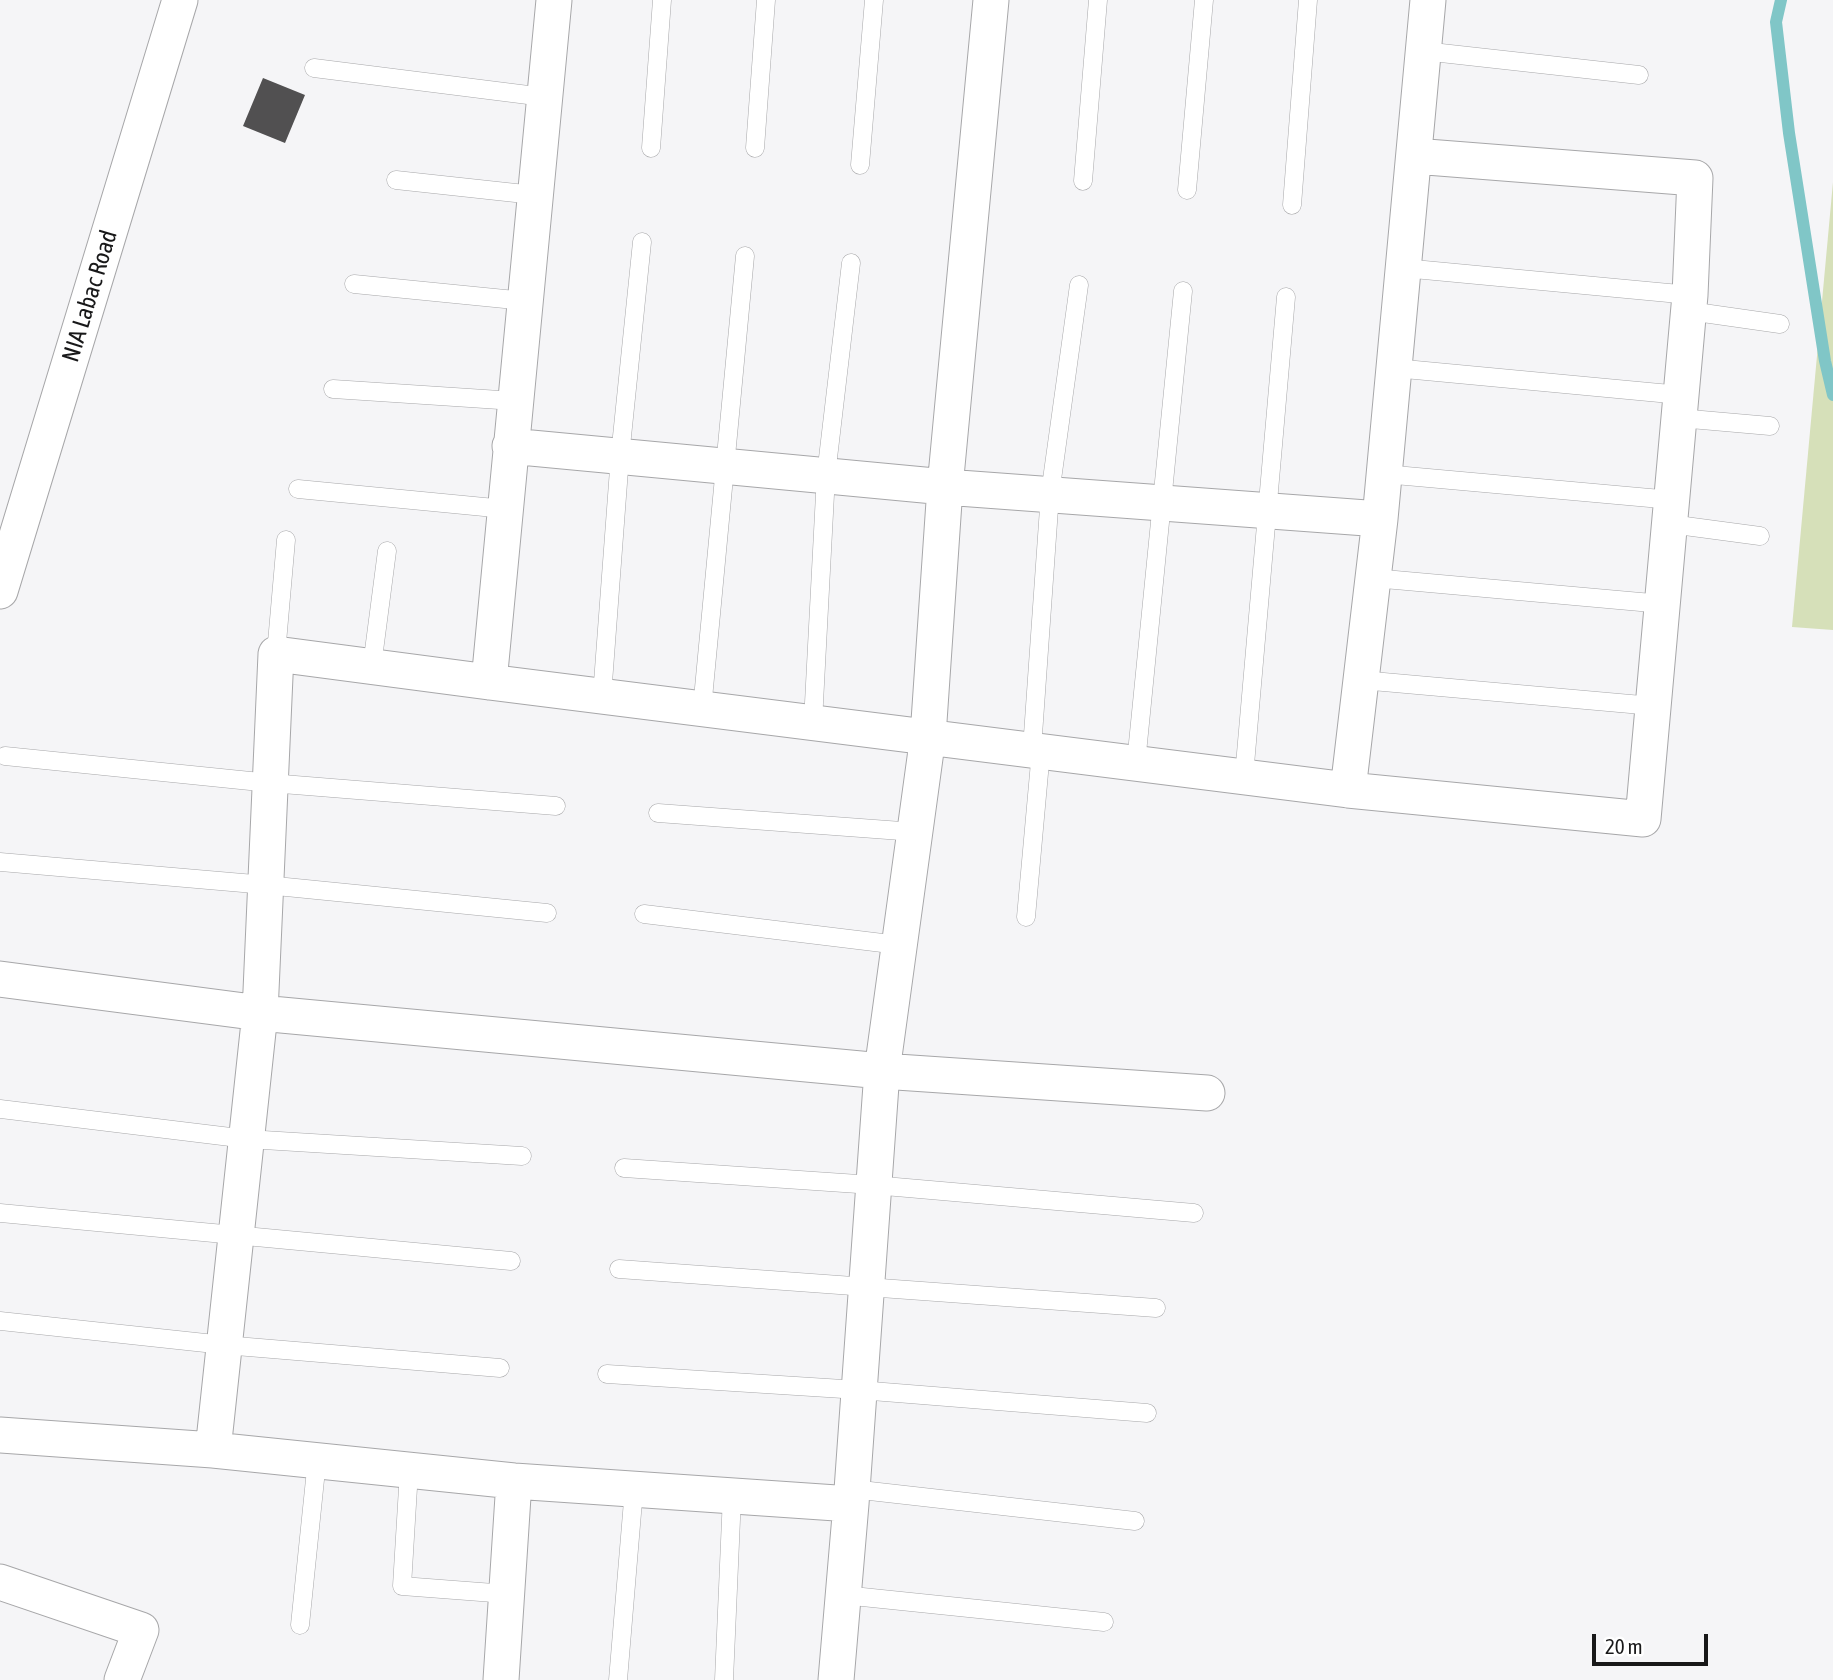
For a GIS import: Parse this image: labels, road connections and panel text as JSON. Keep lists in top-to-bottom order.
{
  "streets": {
    "street": ["NIA Labac Road"]
  },
  "scale_bar": "20 m"
}
